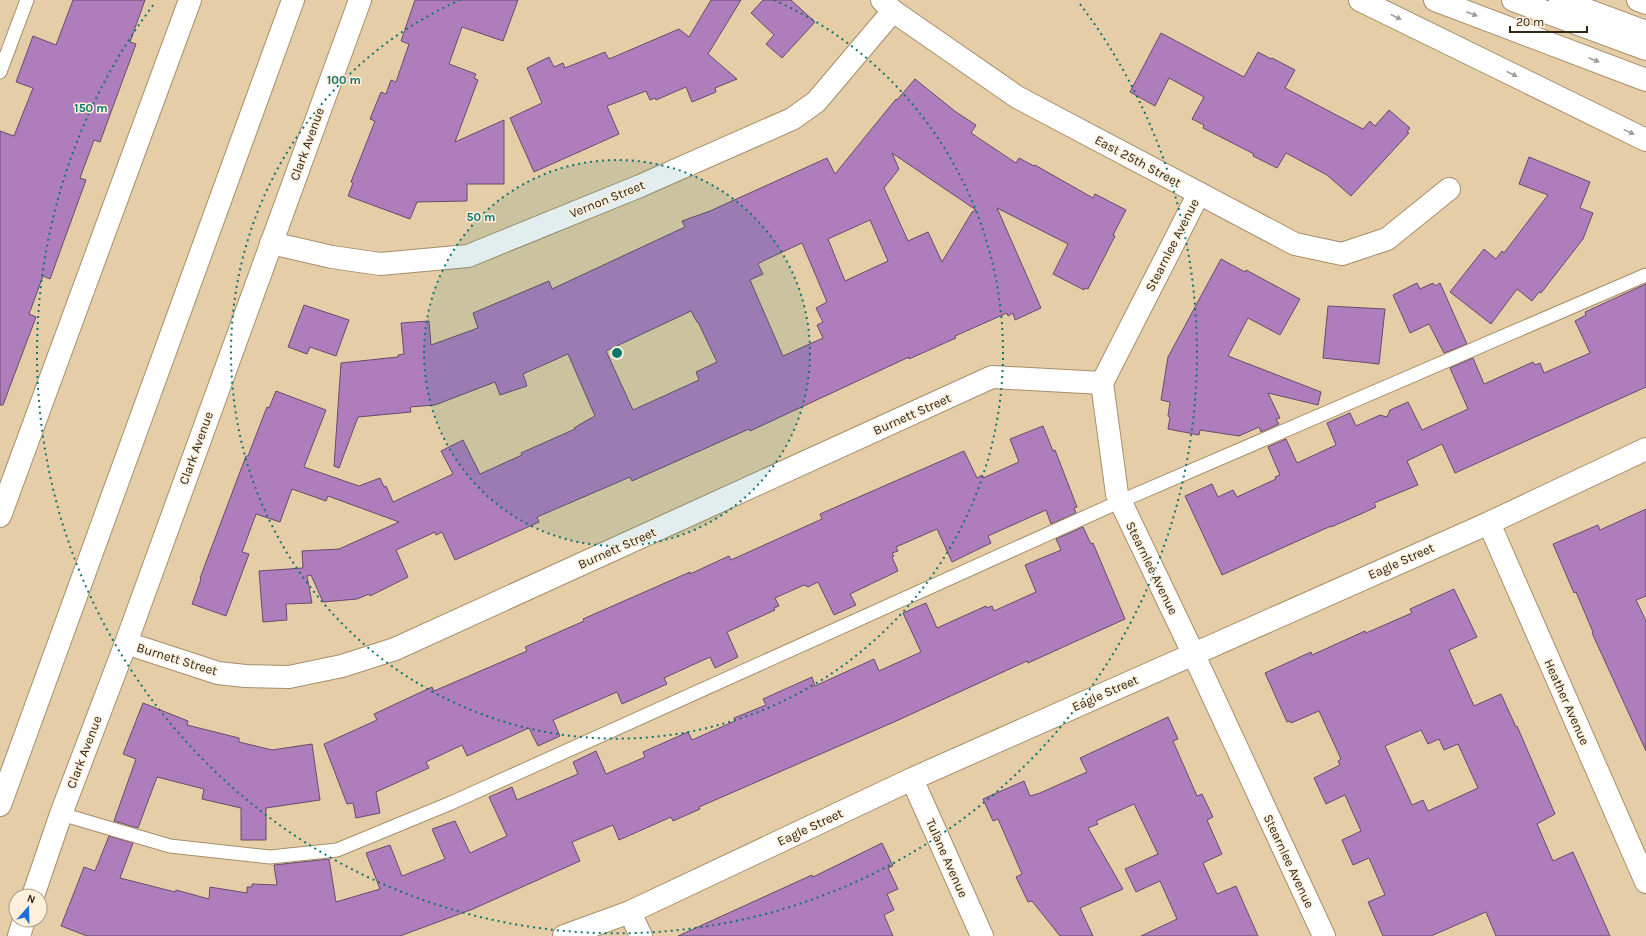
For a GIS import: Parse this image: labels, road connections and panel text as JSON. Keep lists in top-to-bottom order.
{
  "streets": {
    "main road": [
      "Clark Avenue",
      "East 25th Street",
      "Vernon Street",
      "Stearnlee Avenue",
      "Burnett Street",
      "Eagle Street",
      "Heather Avenue",
      "Tulane Avenue"
    ]
  },
  "crossings": [
    ["Clark Avenue", "Vernon Street"],
    ["Clark Avenue", "Burnett Street"],
    ["East 25th Street", "Vernon Street"],
    ["East 25th Street", "Stearnlee Avenue"],
    ["Stearnlee Avenue", "Burnett Street"],
    ["Stearnlee Avenue", "Eagle Street"],
    ["Eagle Street", "Heather Avenue"],
    ["Eagle Street", "Tulane Avenue"]
  ],
  "scale_bar": "20 m",
  "north": "top",
  "rings": ["100 m", "150 m", "50 m"]
}
